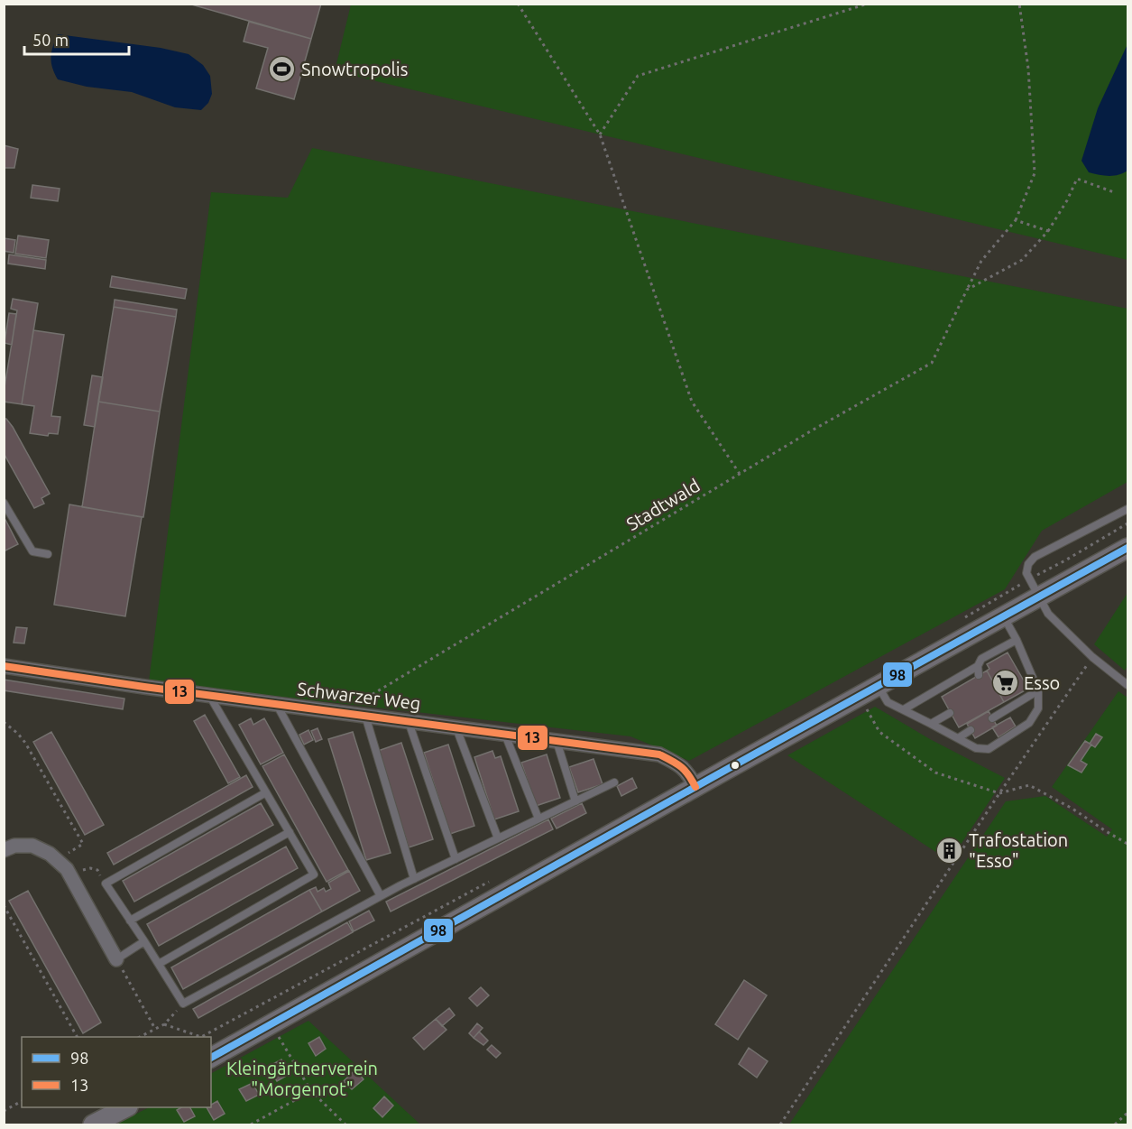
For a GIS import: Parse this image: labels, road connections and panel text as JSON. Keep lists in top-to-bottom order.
{
  "streets": {
    "street": ["Schwarzer Weg"],
    "path": ["Stadtwald"]
  },
  "crossings": [
    ["Stadtwald", "Schwarzer Weg"]
  ],
  "parks": ["Kleingärtnerverein \"Morgenrot\""],
  "places": {
    "sports": ["Snowtropolis"],
    "supermarket": ["Esso"],
    "building": ["Trafostation \"Esso\""]
  },
  "lines": ["transit line 98", "transit line 13"],
  "legend": ["98", "13"],
  "scale_bar": "50 m"
}
